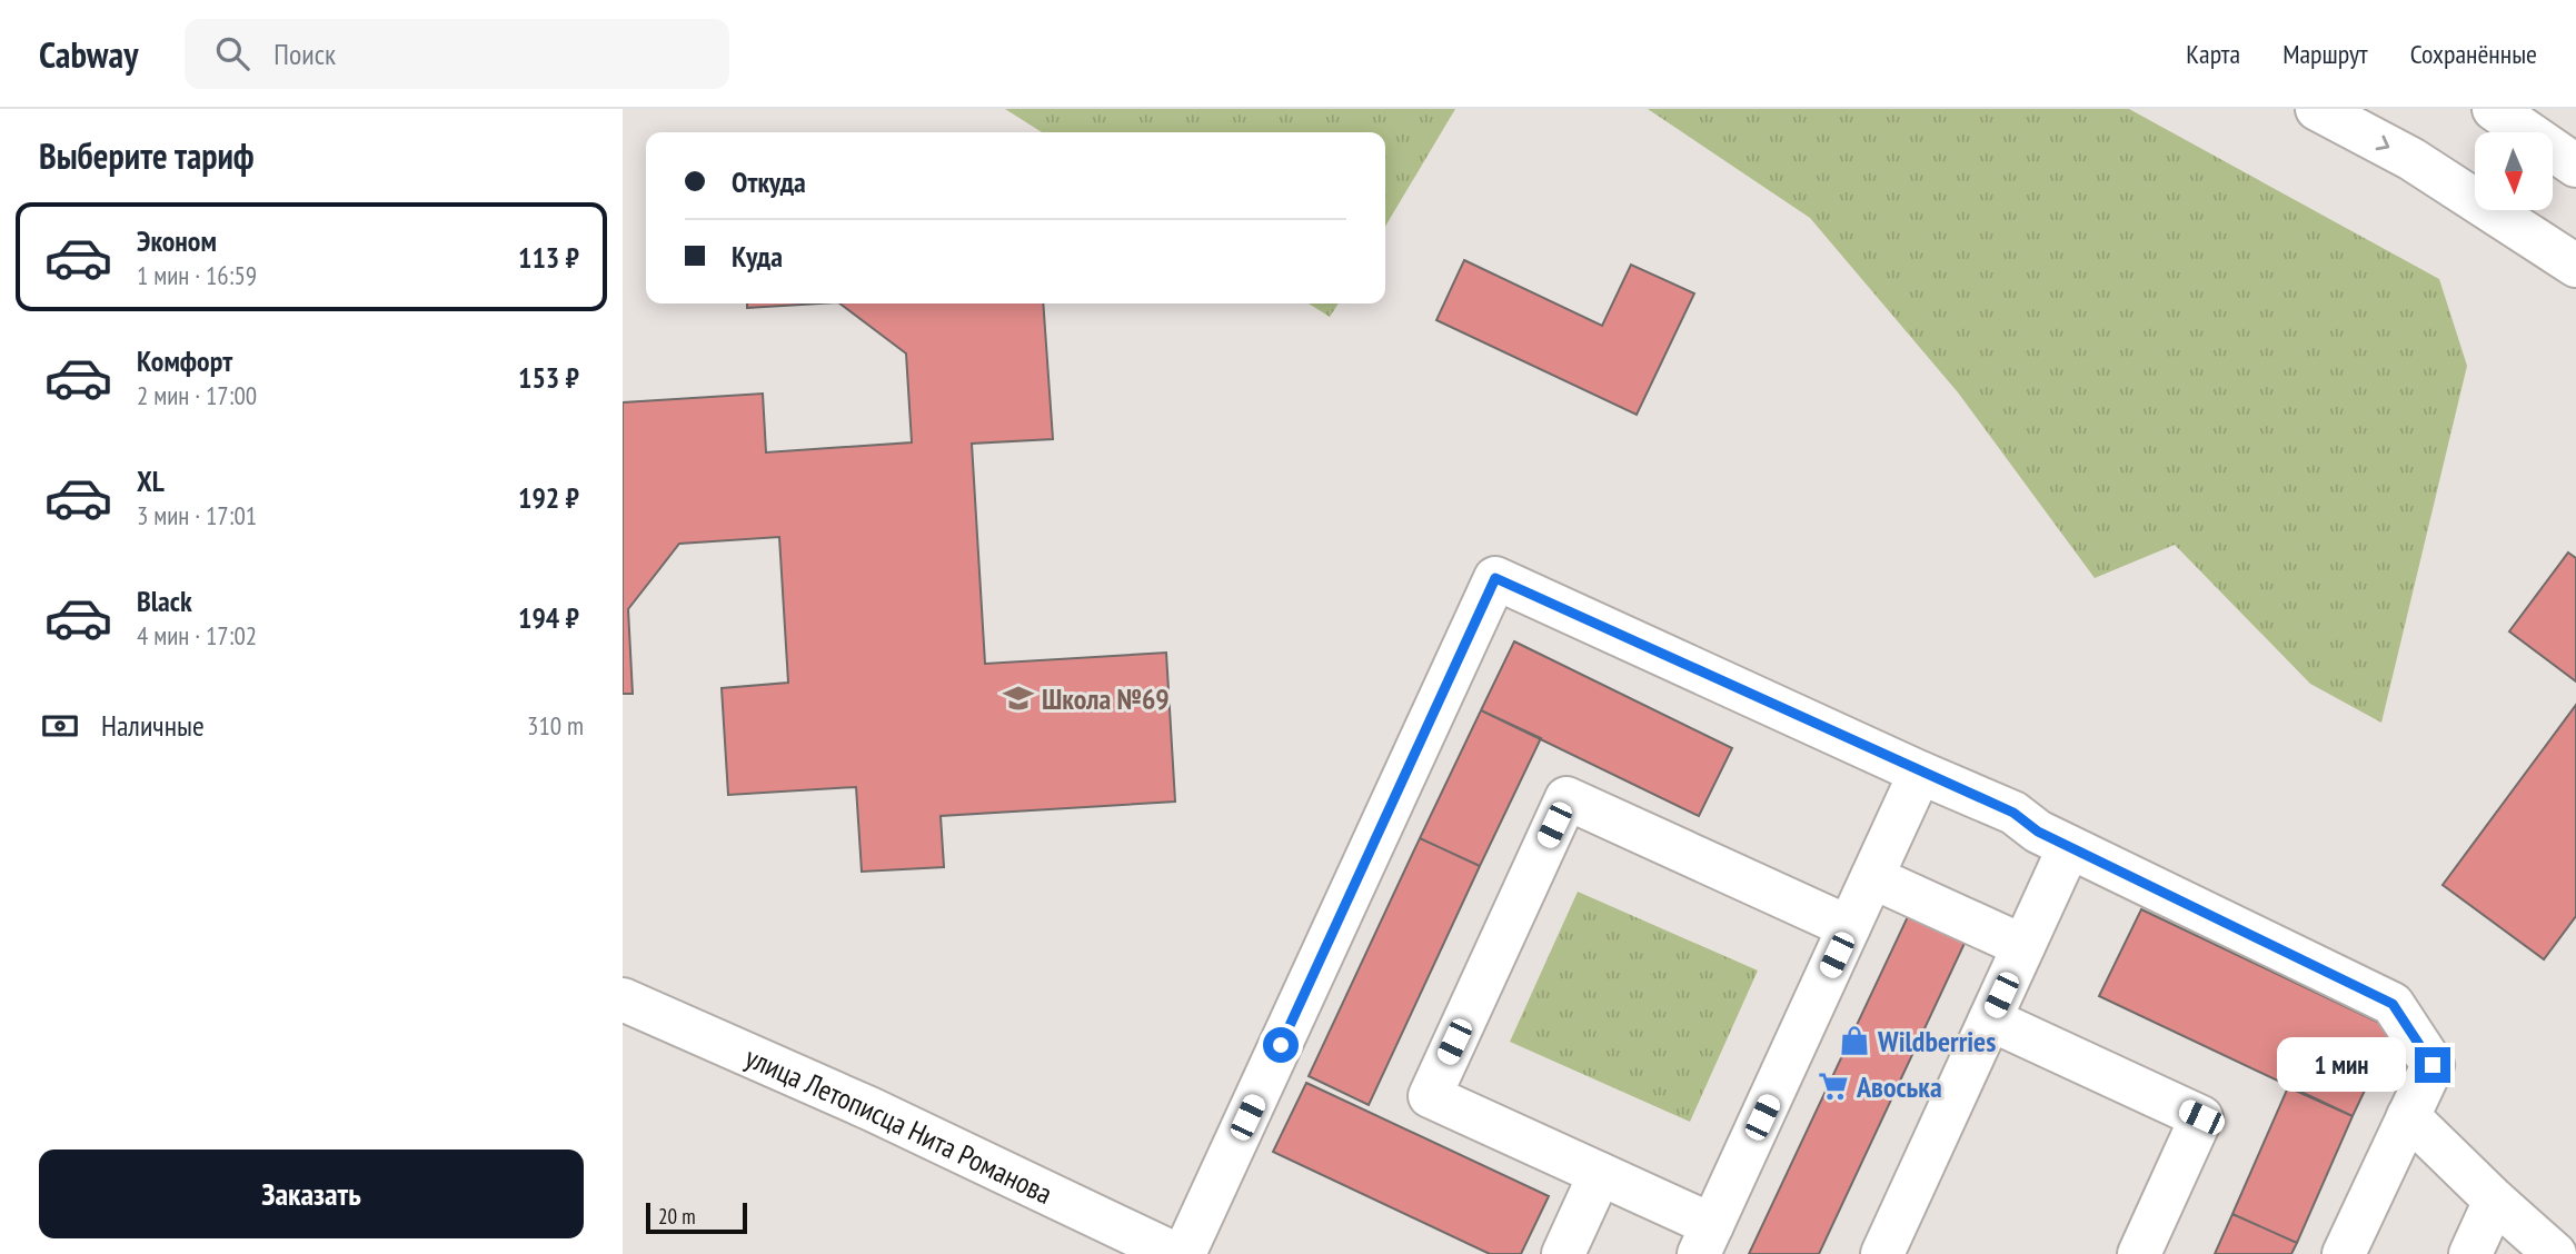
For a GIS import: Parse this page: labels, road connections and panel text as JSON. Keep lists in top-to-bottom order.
{
  "streets": {
    "street": ["улица Летописца Нита Романова"]
  },
  "places": {
    "school or university": ["Школа №69"],
    "shop": ["Wildberries"],
    "supermarket": ["Авоська"]
  },
  "scale_bar": "20 m",
  "north": "bottom",
  "page": {
    "header": "Cabway",
    "search": "Поиск",
    "nav": ["Карта", "Маршрут", "Сохранённые"],
    "heading": "Выберите тариф",
    "banner": ["Откуда", "Куда"],
    "list": [
      {
        "name": "Эконом",
        "note": "1 мин · 16:59",
        "value": "113 ₽"
      },
      {
        "name": "Комфорт",
        "note": "2 мин · 17:00",
        "value": "153 ₽"
      },
      {
        "name": "XL",
        "note": "3 мин · 17:01",
        "value": "192 ₽"
      },
      {
        "name": "Black",
        "note": "4 мин · 17:02",
        "value": "194 ₽"
      }
    ],
    "pay": ["Наличные", "310 m"],
    "bubble": "1 мин",
    "buttons": "Заказать",
    "scale": "20 m"
  }
}
